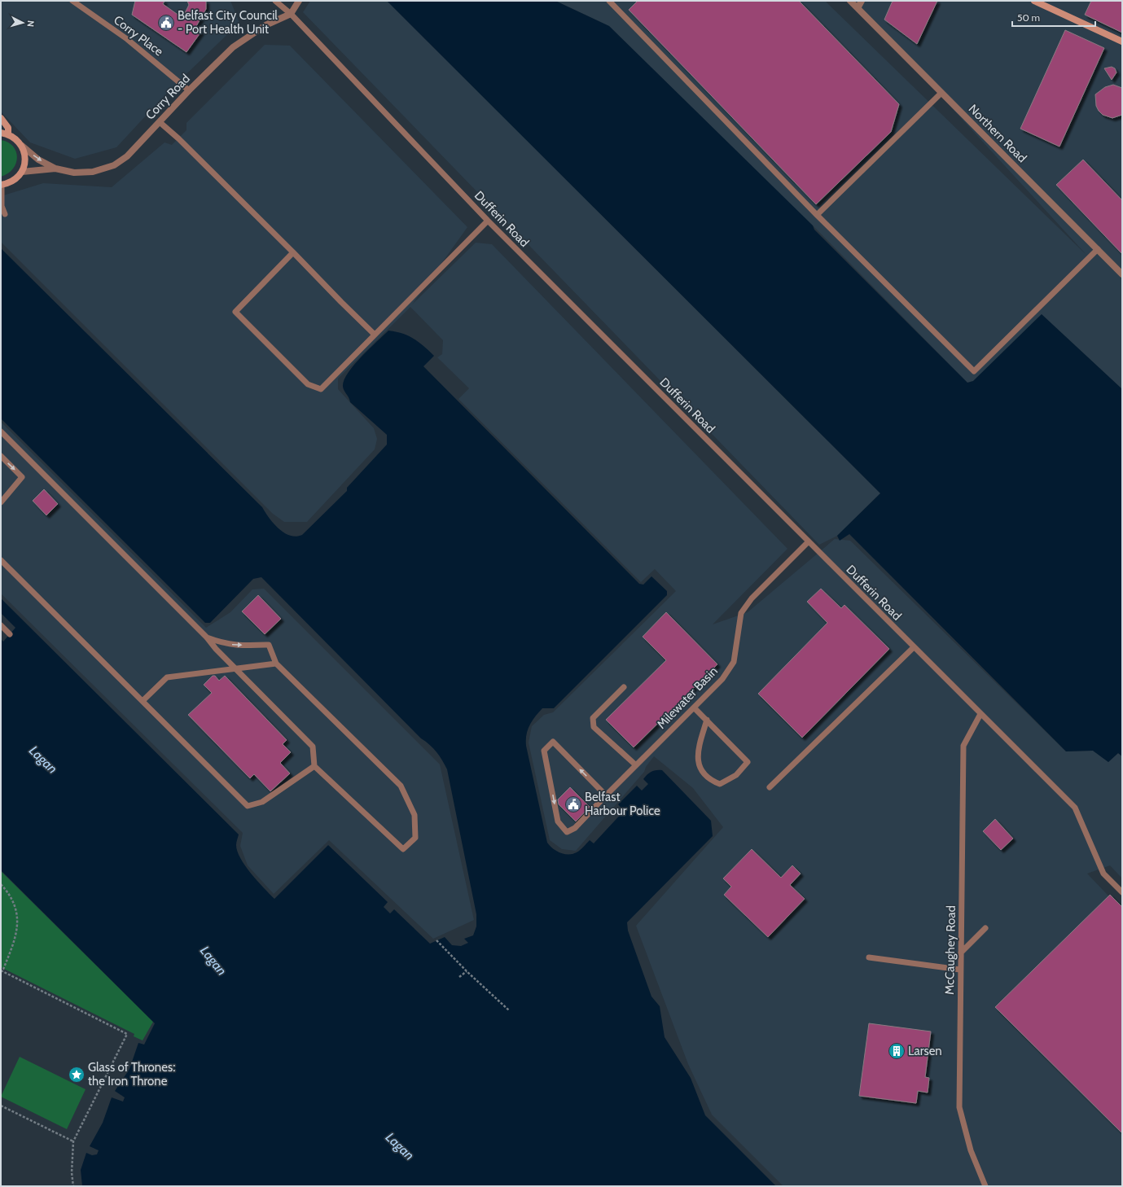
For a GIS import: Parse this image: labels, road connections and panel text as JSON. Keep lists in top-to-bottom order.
{
  "streets": {
    "street": ["Corry Road", "Northern Road"],
    "lane": [
      "Corry Place",
      "Dufferin Road",
      "Milewater Basin",
      "McCaughey Road"
    ]
  },
  "crossings": [
    ["Corry Place", "Corry Road"],
    ["Corry Road", "Dufferin Road"],
    ["Dufferin Road", "Milewater Basin"],
    ["Dufferin Road", "McCaughey Road"]
  ],
  "water": ["Lagan"],
  "places": {
    "public building": ["Belfast City Council - Port Health Unit", "Belfast Harbour Police"],
    "building": ["Larsen"],
    "place": ["Glass of Thrones: the Iron Throne"]
  },
  "scale_bar": "50 m",
  "north": "right"
}
